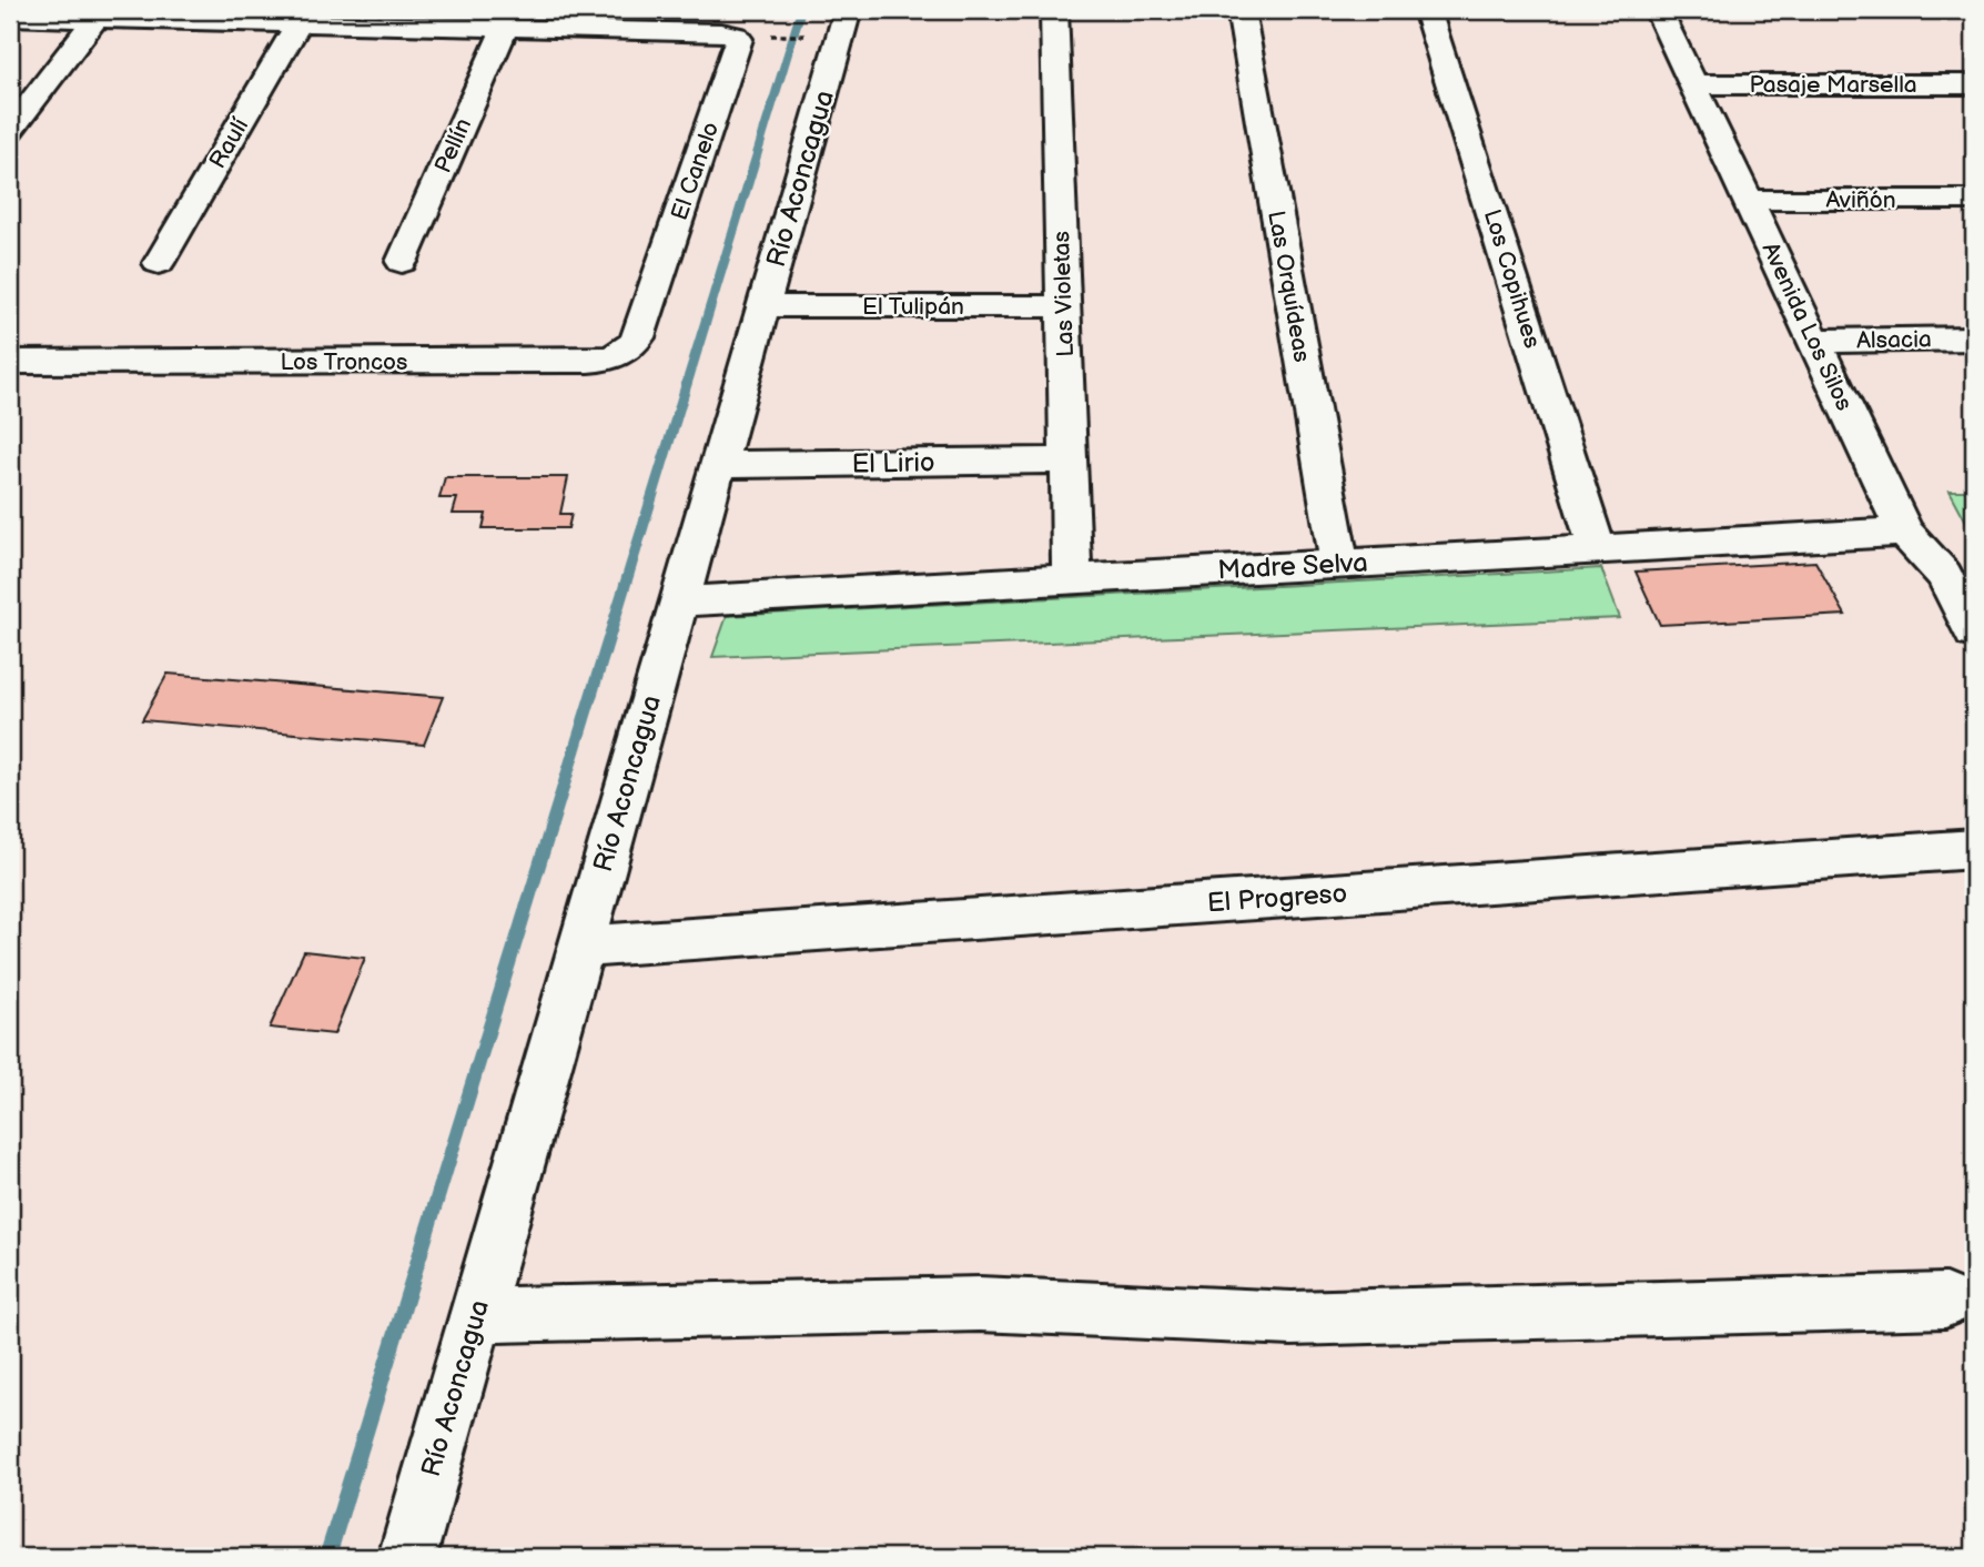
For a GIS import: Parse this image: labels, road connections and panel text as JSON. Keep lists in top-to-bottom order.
{
  "streets": {
    "street": [
      "Pasaje Marsella",
      "Raulí",
      "Pellín",
      "El Canelo",
      "Río Aconcagua",
      "Aviñón",
      "Los Copihues",
      "Las Orquídeas",
      "Las Violetas",
      "El Tulipán",
      "Avenida Los Silos",
      "Alsacia",
      "Los Troncos",
      "El Lirio",
      "Madre Selva",
      "El Progreso"
    ]
  },
  "crossings": [
    ["Pasaje Marsella", "Avenida Los Silos"],
    ["Pellín", "El Canelo"],
    ["El Canelo", "Los Troncos"],
    ["Río Aconcagua", "El Tulipán"],
    ["Río Aconcagua", "El Lirio"],
    ["Río Aconcagua", "Madre Selva"],
    ["Río Aconcagua", "El Progreso"],
    ["Aviñón", "Avenida Los Silos"],
    ["Los Copihues", "Madre Selva"],
    ["Las Orquídeas", "Madre Selva"],
    ["Las Violetas", "El Tulipán"],
    ["Las Violetas", "El Lirio"],
    ["Las Violetas", "Madre Selva"],
    ["Avenida Los Silos", "Alsacia"],
    ["Avenida Los Silos", "Madre Selva"]
  ]
}
